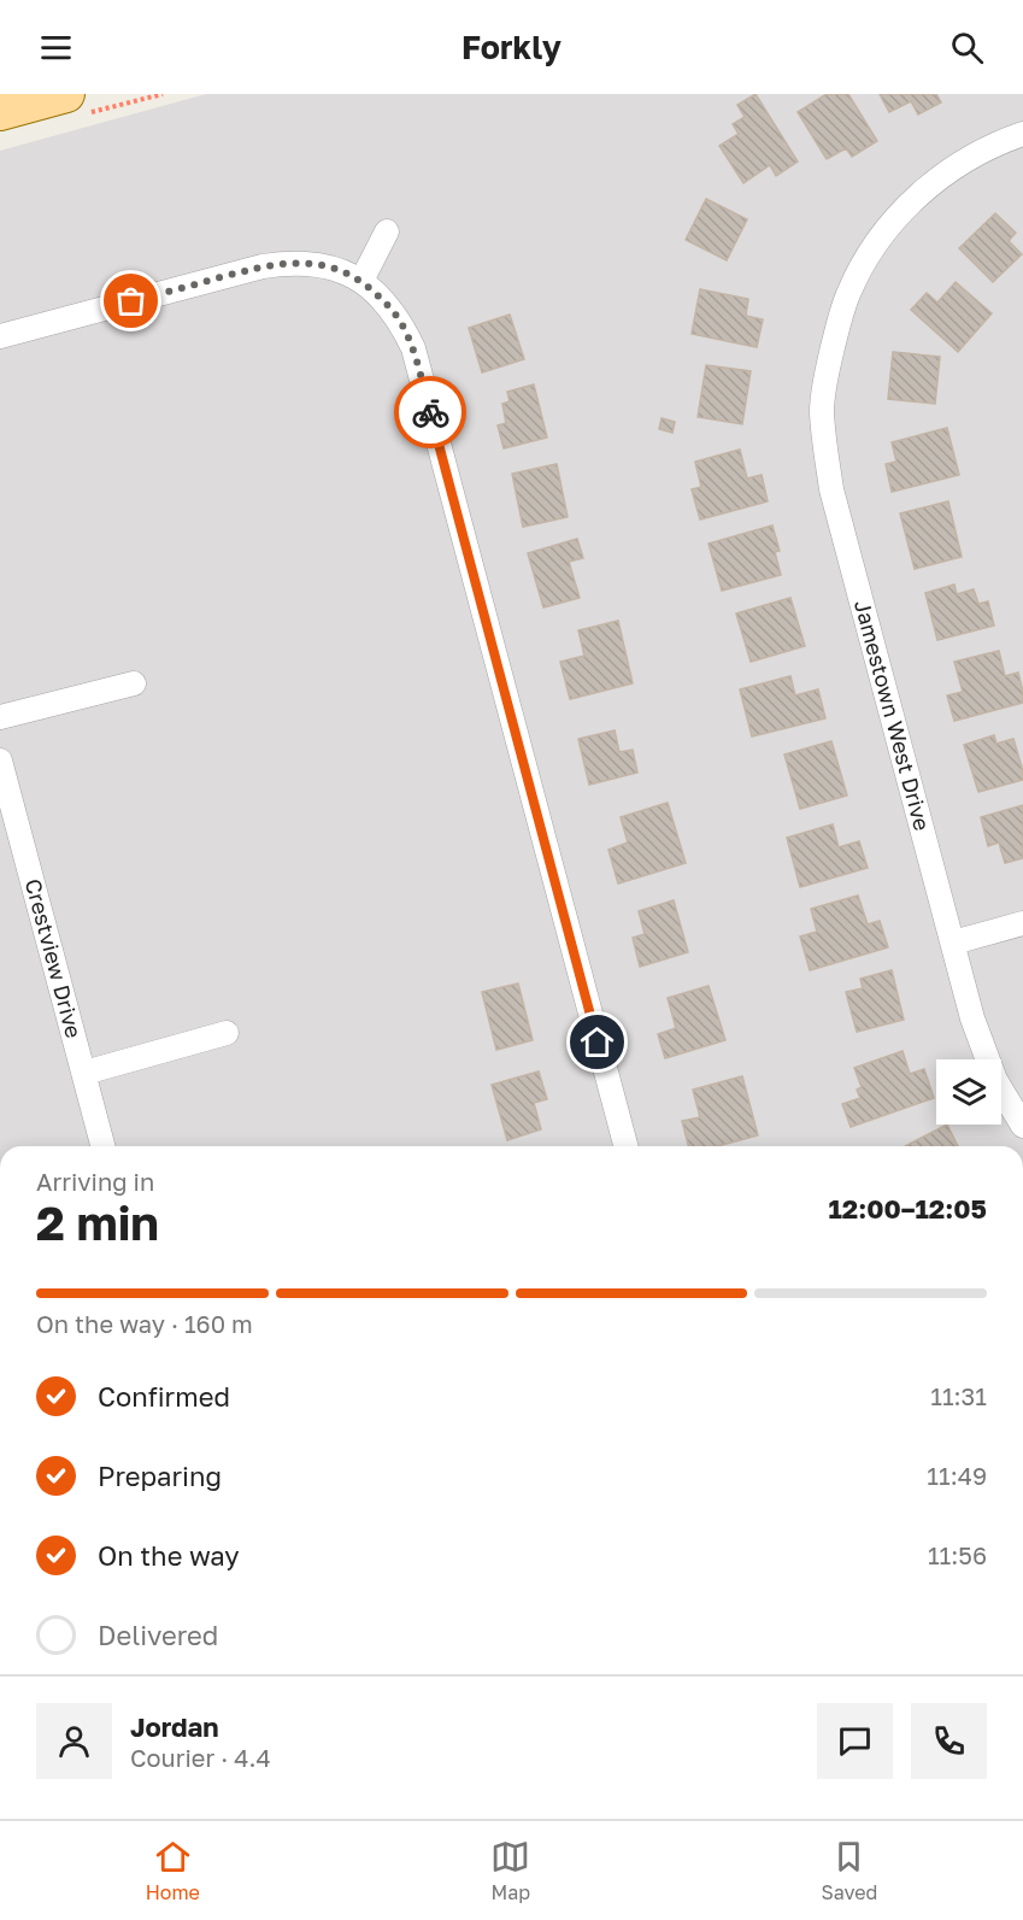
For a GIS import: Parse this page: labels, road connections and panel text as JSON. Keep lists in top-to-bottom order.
{
  "streets": {
    "street": ["Jamestown West Drive", "Crestview Drive"]
  },
  "page": {
    "header": "Forkly",
    "heading": ["2 min", "Arriving in", "12:00–12:05"],
    "panel": ["Jordan", "Courier · 4.4"],
    "bar": "On the way · 160 m",
    "list": [
      ["Confirmed", "11:31"],
      ["Preparing", "11:49"],
      ["On the way", "11:56"],
      "Delivered"
    ],
    "tabs": ["Home", "Map", "Saved"]
  }
}
